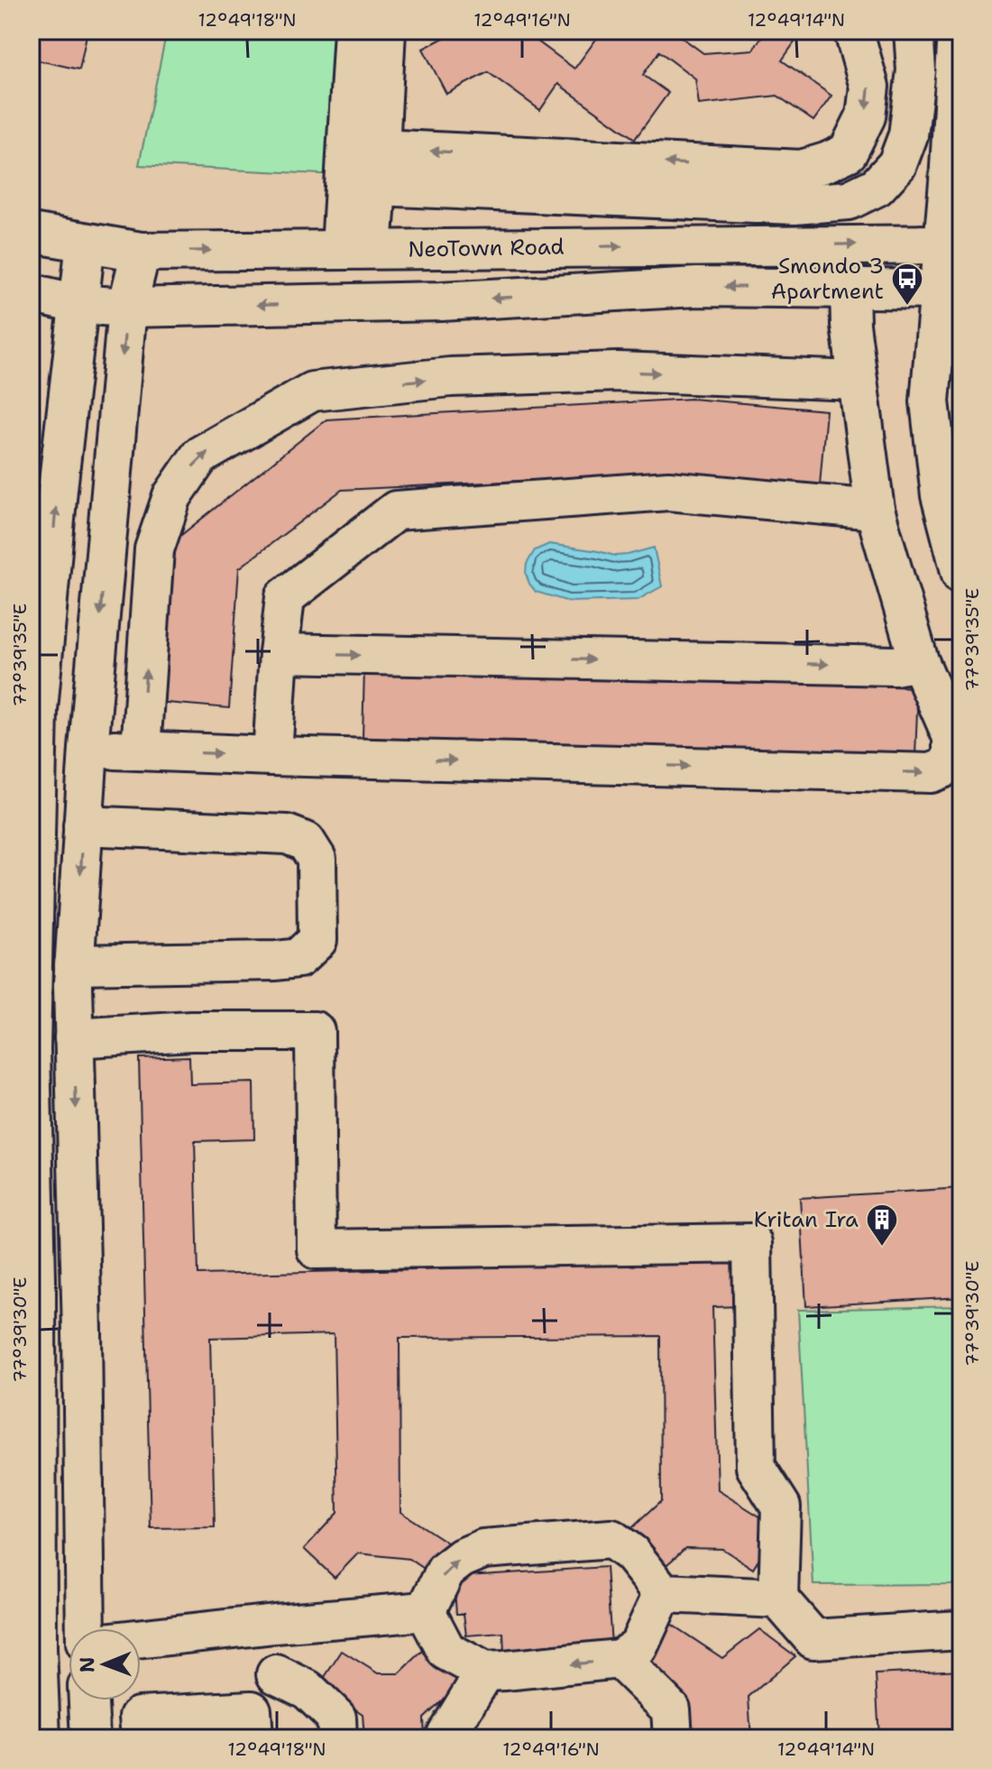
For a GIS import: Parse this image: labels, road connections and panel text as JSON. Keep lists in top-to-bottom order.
{
  "streets": {
    "street": ["NeoTown Road"]
  },
  "places": {
    "bus stop": ["Smondo 3 Apartment"],
    "building": ["Kritan Ira"]
  },
  "north": "left",
  "coordinates": [
    "12°49'18\"N",
    "12°49'16\"N",
    "12°49'14\"N",
    "77°39'35\"E",
    "77°39'30\"E"
  ]
}
